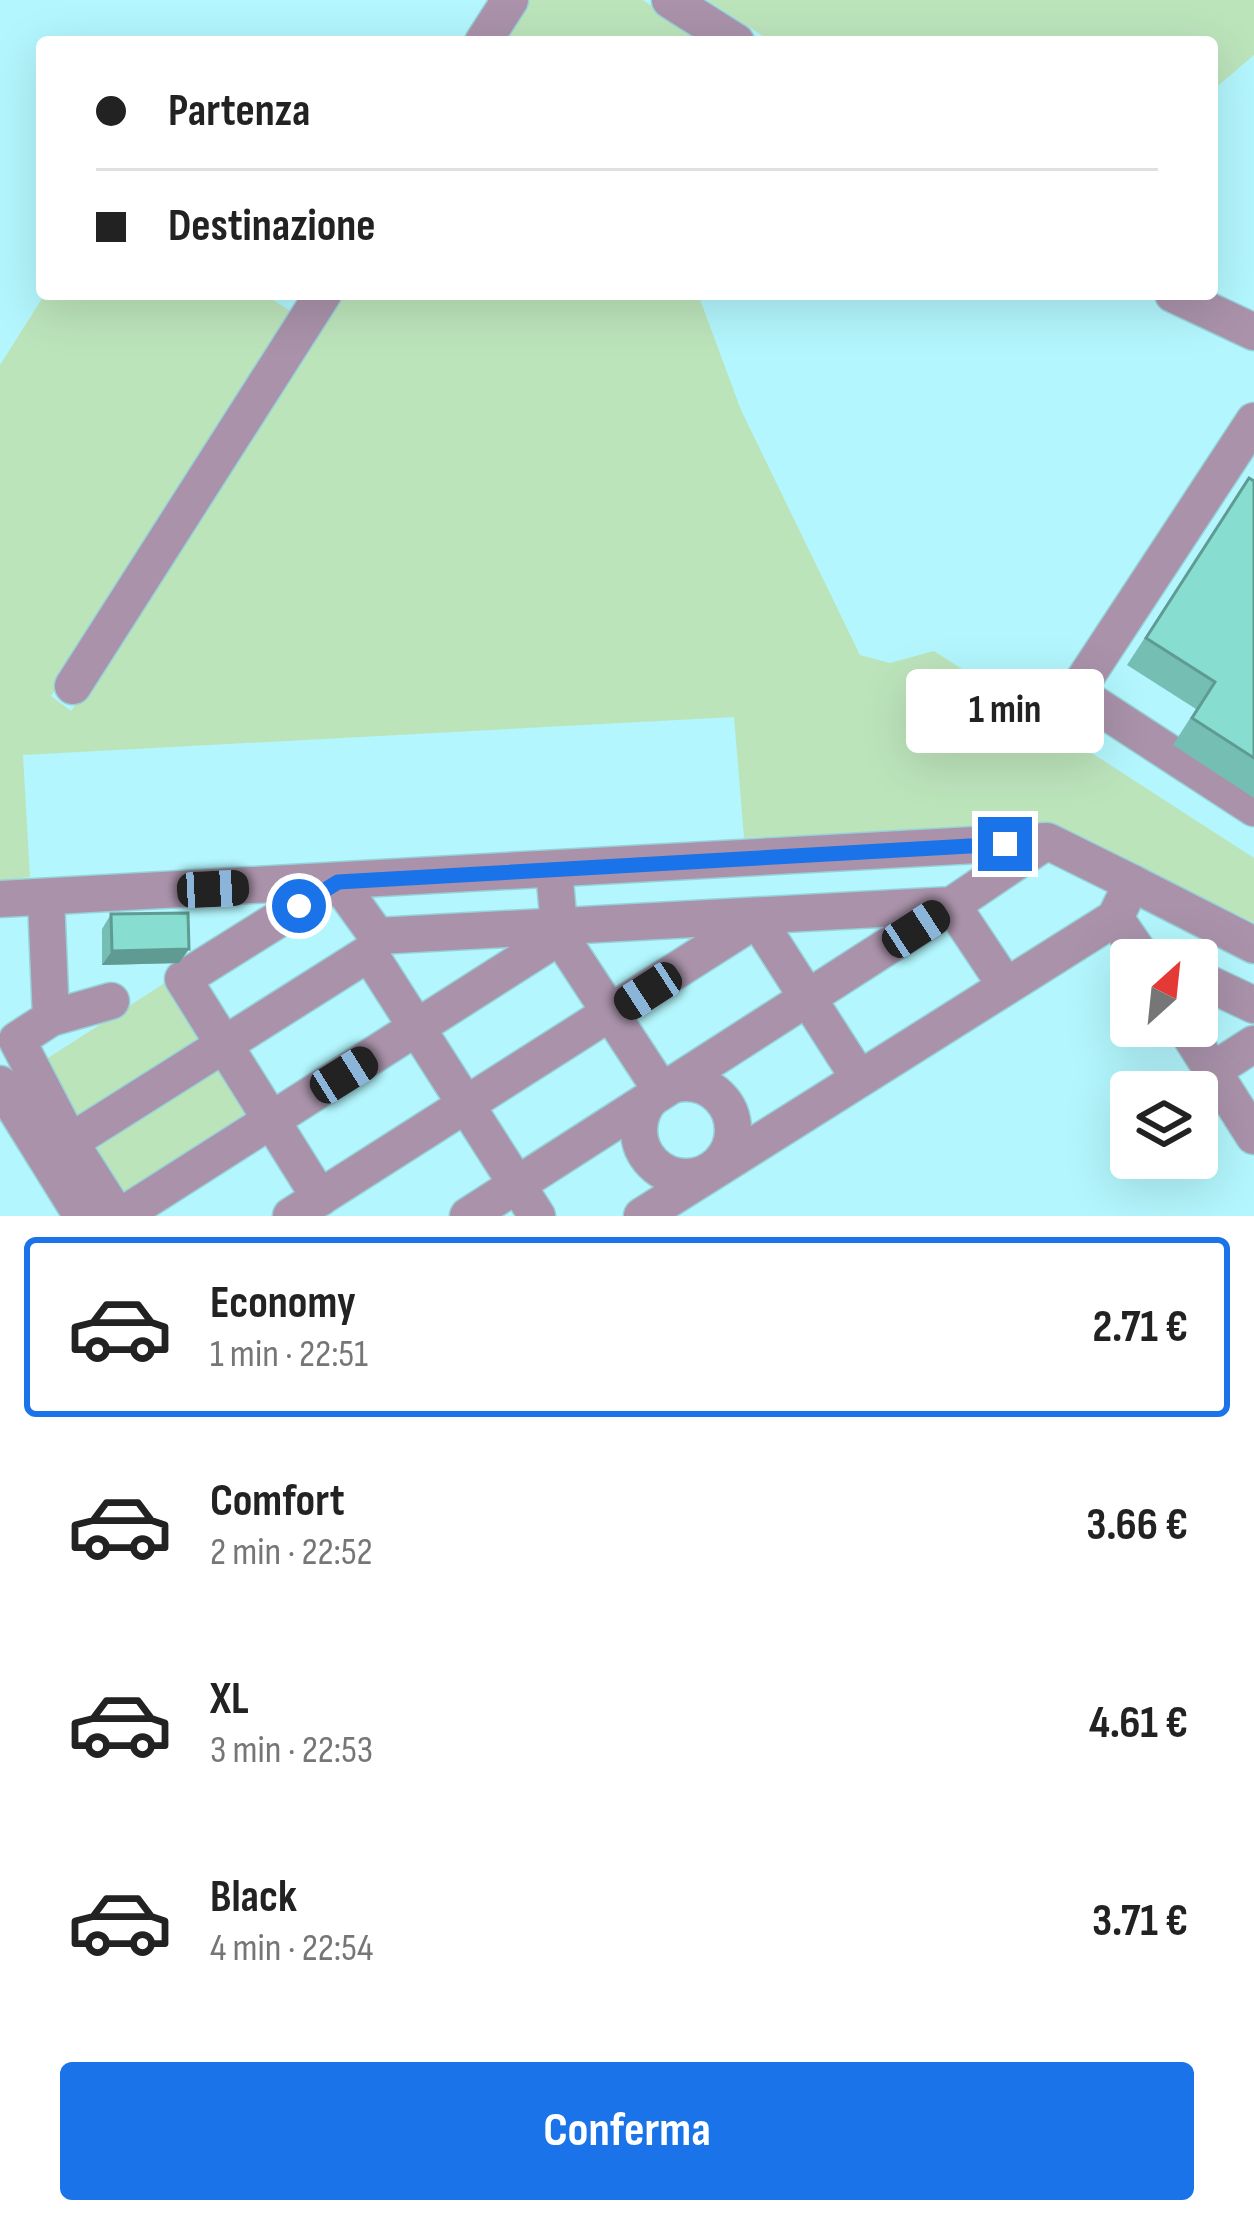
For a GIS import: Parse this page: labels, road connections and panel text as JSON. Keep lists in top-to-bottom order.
{
  "north": "top right",
  "page": {
    "banner": ["Partenza", "Destinazione"],
    "bubble": "1 min",
    "list": [
      {
        "name": "Economy",
        "note": "1 min · 22:51",
        "value": "2.71 €"
      },
      {
        "name": "Comfort",
        "note": "2 min · 22:52",
        "value": "3.66 €"
      },
      {
        "name": "XL",
        "note": "3 min · 22:53",
        "value": "4.61 €"
      },
      {
        "name": "Black",
        "note": "4 min · 22:54",
        "value": "3.71 €"
      }
    ],
    "buttons": "Conferma"
  }
}
